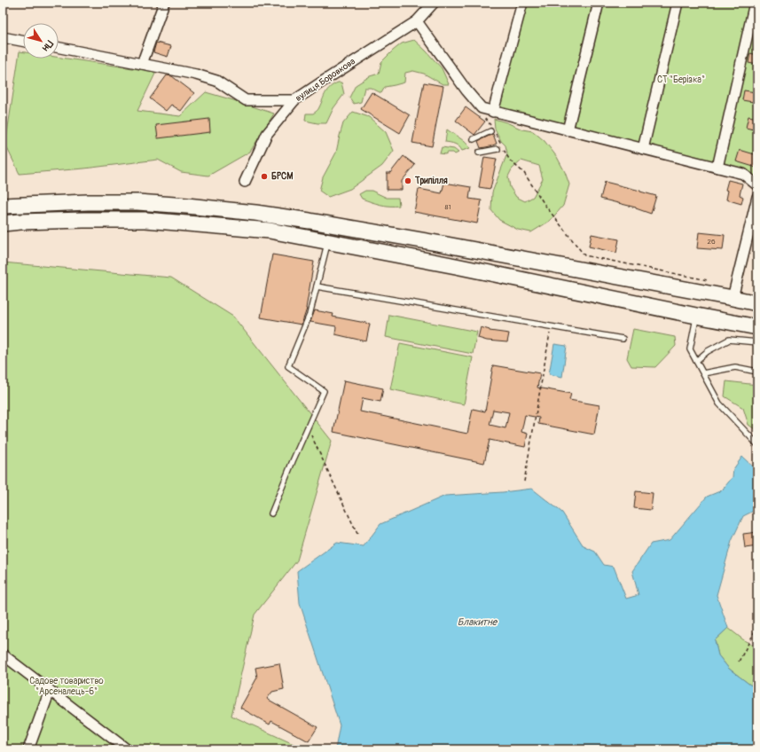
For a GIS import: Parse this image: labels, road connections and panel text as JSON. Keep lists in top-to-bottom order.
{
  "streets": {
    "street": ["вулиця Боровкова"]
  },
  "water": ["Блакитне"],
  "parks": ["СТ \"Берізка\"", "Садове товариство \"Арсеналець-6\""],
  "places": ["БРСМ", "Трипілля"],
  "house_numbers": ["81", "26"],
  "north": "bottom right"
}
